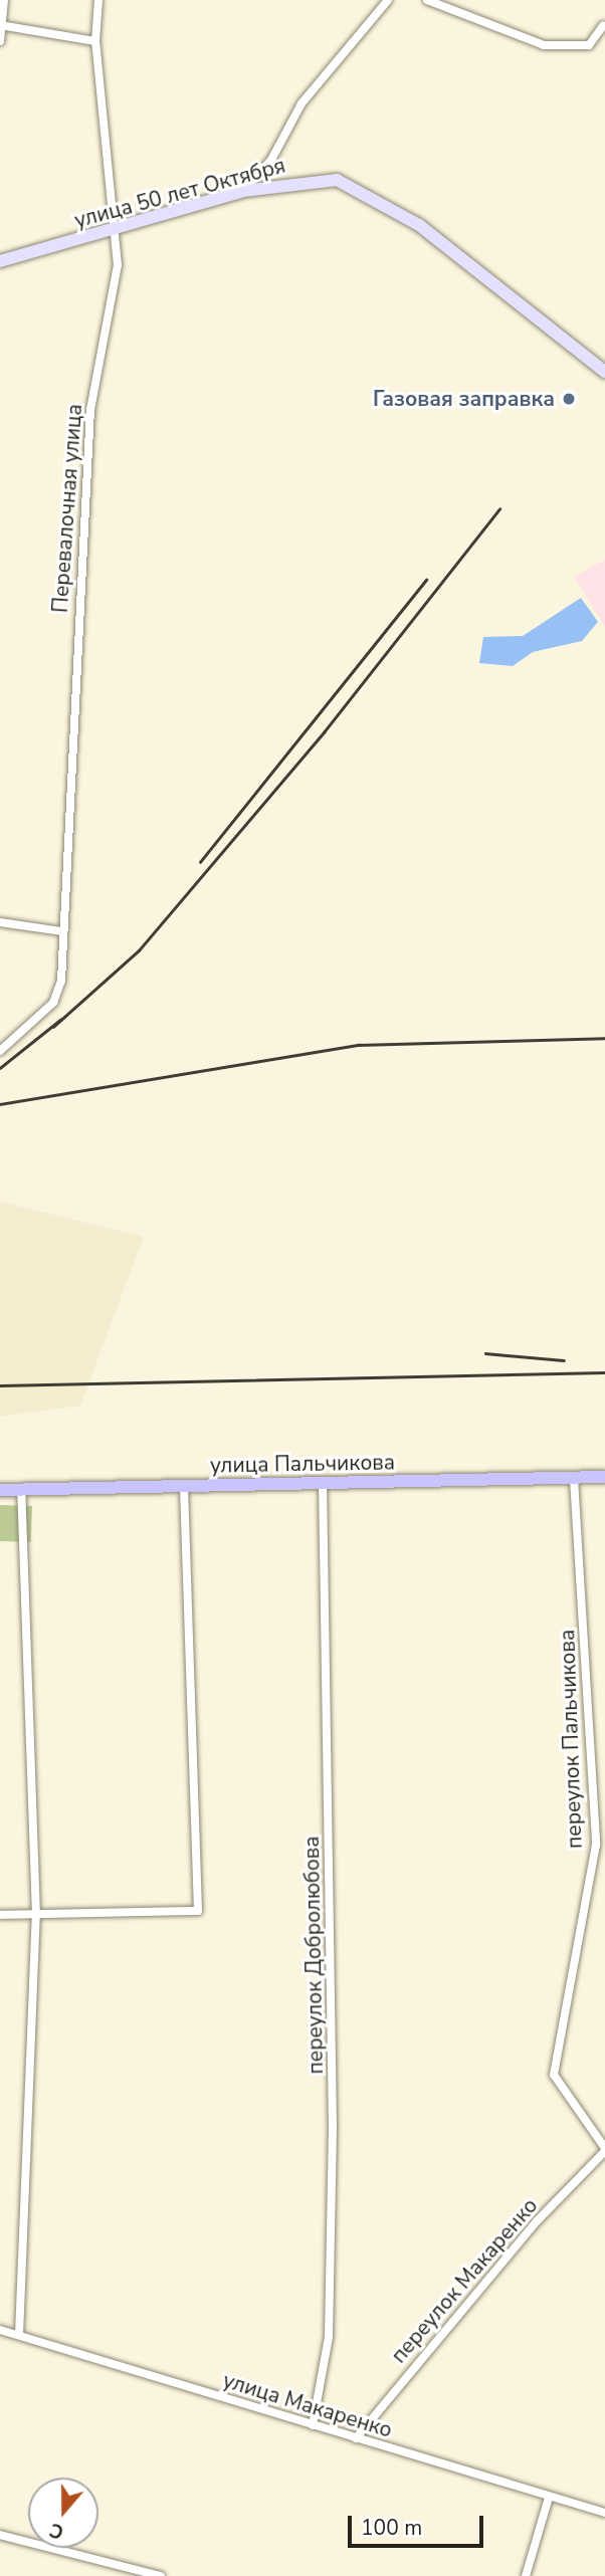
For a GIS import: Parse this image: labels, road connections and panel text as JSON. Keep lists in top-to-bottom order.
{
  "streets": {
    "main road": ["улица 50 лет Октября", "улица Пальчикова"],
    "street": [
      "Перевалочная улица",
      "переулок Пальчикова",
      "переулок Добролюбова",
      "переулок Макаренко",
      "улица Макаренко"
    ]
  },
  "crossings": [
    ["улица 50 лет Октября", "Перевалочная улица"],
    ["улица Пальчикова", "переулок Пальчикова"],
    ["улица Пальчикова", "переулок Добролюбова"],
    ["переулок Пальчикова", "переулок Макаренко"],
    ["переулок Добролюбова", "улица Макаренко"],
    ["переулок Макаренко", "улица Макаренко"]
  ],
  "places": ["Газовая заправка"],
  "scale_bar": "100 m",
  "north": "bottom"
}
